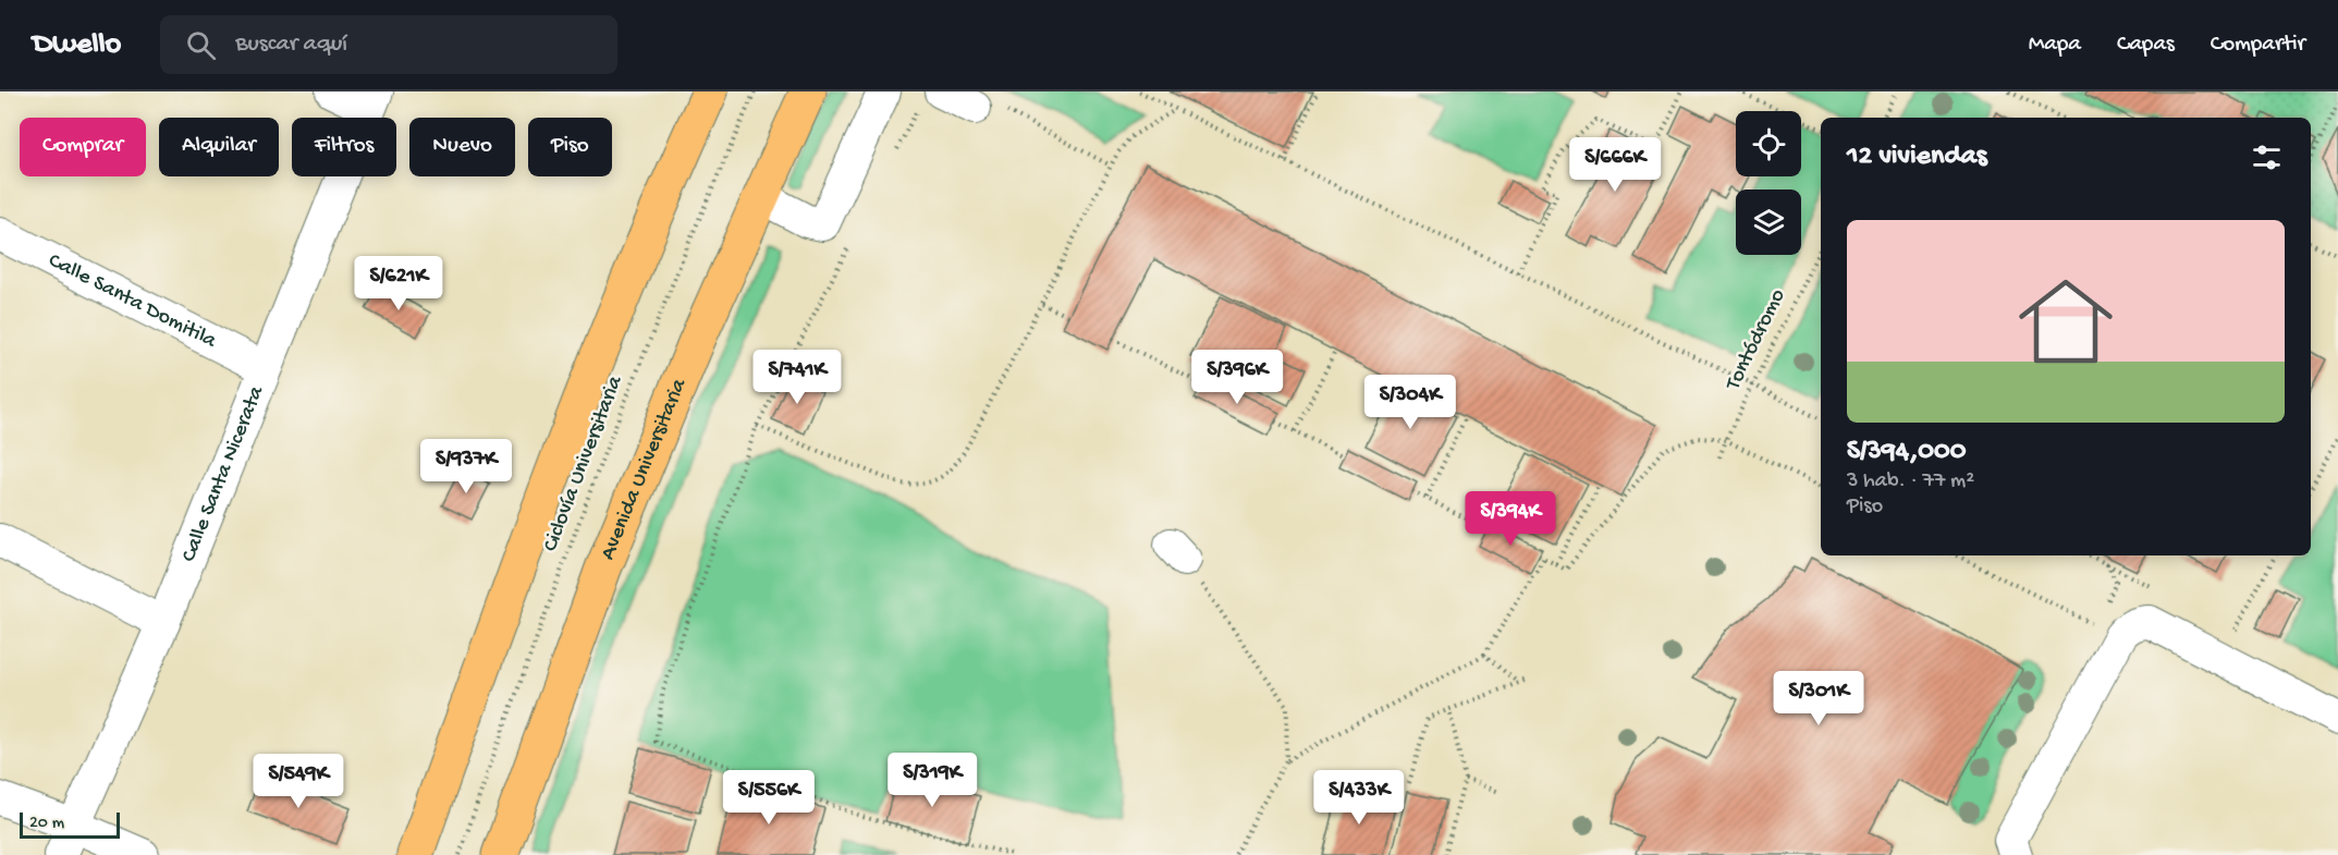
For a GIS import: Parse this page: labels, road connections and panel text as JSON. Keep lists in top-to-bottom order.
{
  "streets": {
    "main road": ["Avenida Universitaria"],
    "street": ["Calle Santa Domitila", "Calle Santa Nicerata"],
    "path": ["Tontódromo", "Ciclovía Universitaria"]
  },
  "crossings": [
    ["Calle Santa Domitila", "Calle Santa Nicerata"]
  ],
  "scale_bar": "20 m",
  "page": {
    "header": "Dwello",
    "search": "Buscar aquí",
    "nav": ["Mapa", "Capas", "Compartir"],
    "chip": [
      "Comprar",
      "Alquilar",
      "Filtros",
      "Nuevo",
      "Piso"
    ],
    "heading": "12 viviendas",
    "price": [
      "S/666K",
      "S/621K",
      "S/741K",
      "S/396K",
      "S/304K",
      "S/937K",
      "S/394K",
      "S/301K",
      "S/319K",
      "S/549K",
      "S/556K",
      "S/433K"
    ],
    "list": [
      {
        "name": "S/394,000",
        "note": "3 hab. · 77 m² · Piso"
      }
    ],
    "scale": "20 m"
  }
}
